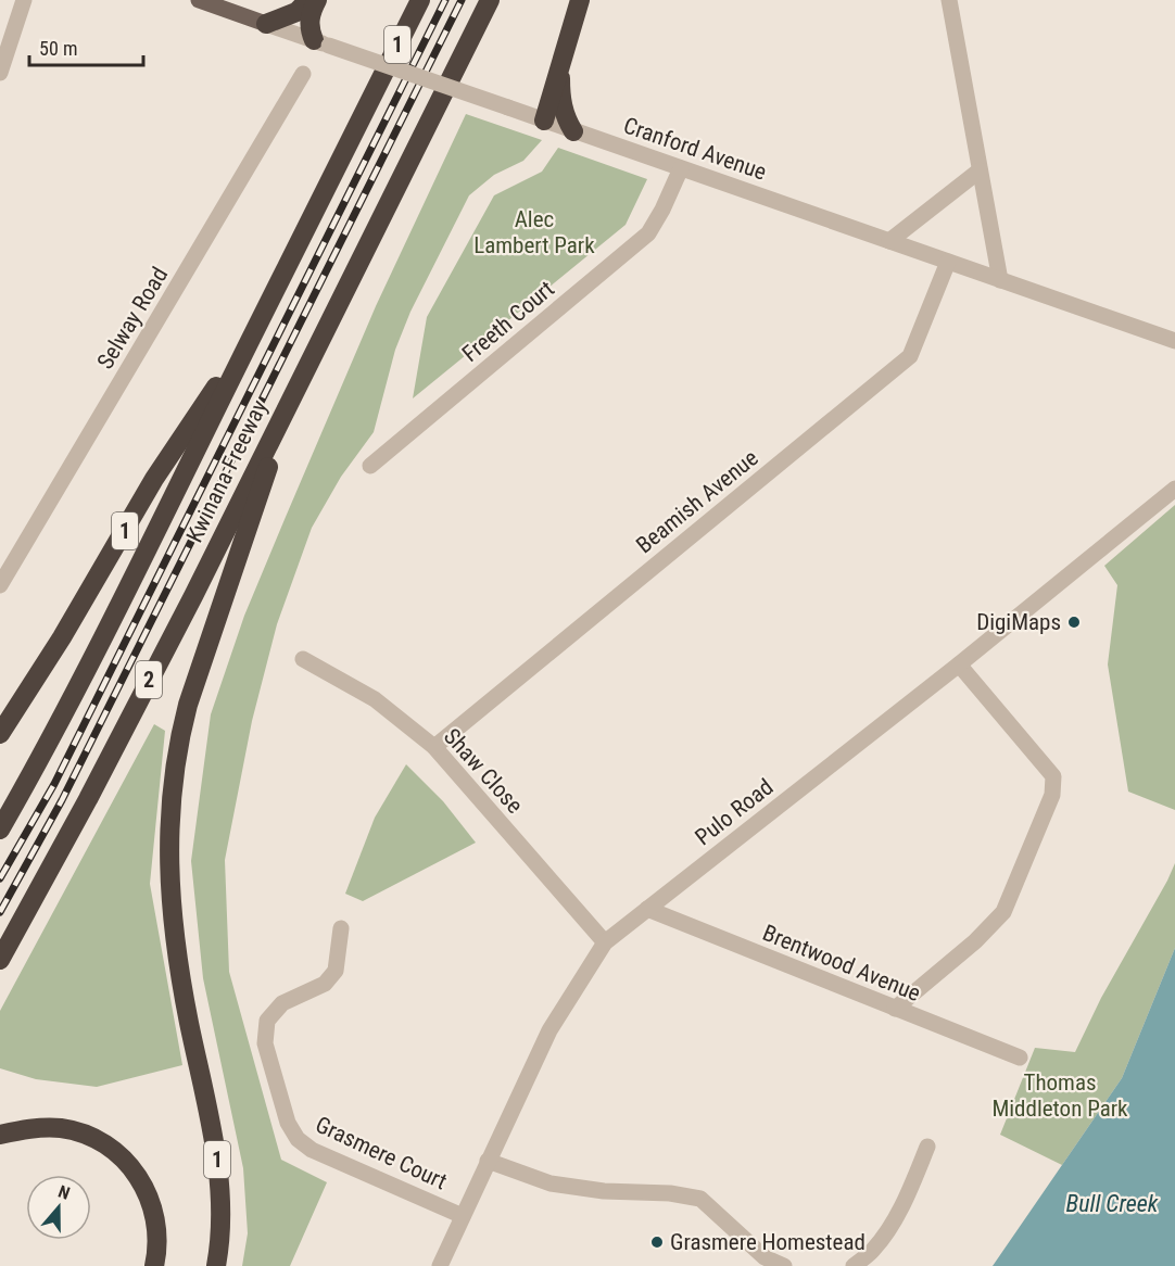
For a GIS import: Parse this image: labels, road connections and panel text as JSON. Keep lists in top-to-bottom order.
{
  "streets": {
    "highway": ["1", "Kwinana Freeway", "2"],
    "main road": ["Cranford Avenue"],
    "street": [
      "Selway Road",
      "Freeth Court",
      "Beamish Avenue",
      "Shaw Close",
      "Pulo Road",
      "Brentwood Avenue",
      "Grasmere Court"
    ]
  },
  "crossings": [
    ["1", "Kwinana Freeway"],
    ["Cranford Avenue", "Freeth Court"],
    ["Cranford Avenue", "Beamish Avenue"],
    ["Beamish Avenue", "Shaw Close"],
    ["Shaw Close", "Pulo Road"],
    ["Pulo Road", "Brentwood Avenue"],
    ["Pulo Road", "Grasmere Court"]
  ],
  "water": ["Bull Creek"],
  "parks": ["Alec Lambert Park", "Thomas Middleton Park"],
  "places": ["DigiMaps", "Grasmere Homestead"],
  "scale_bar": "50 m",
  "north": "top"
}
